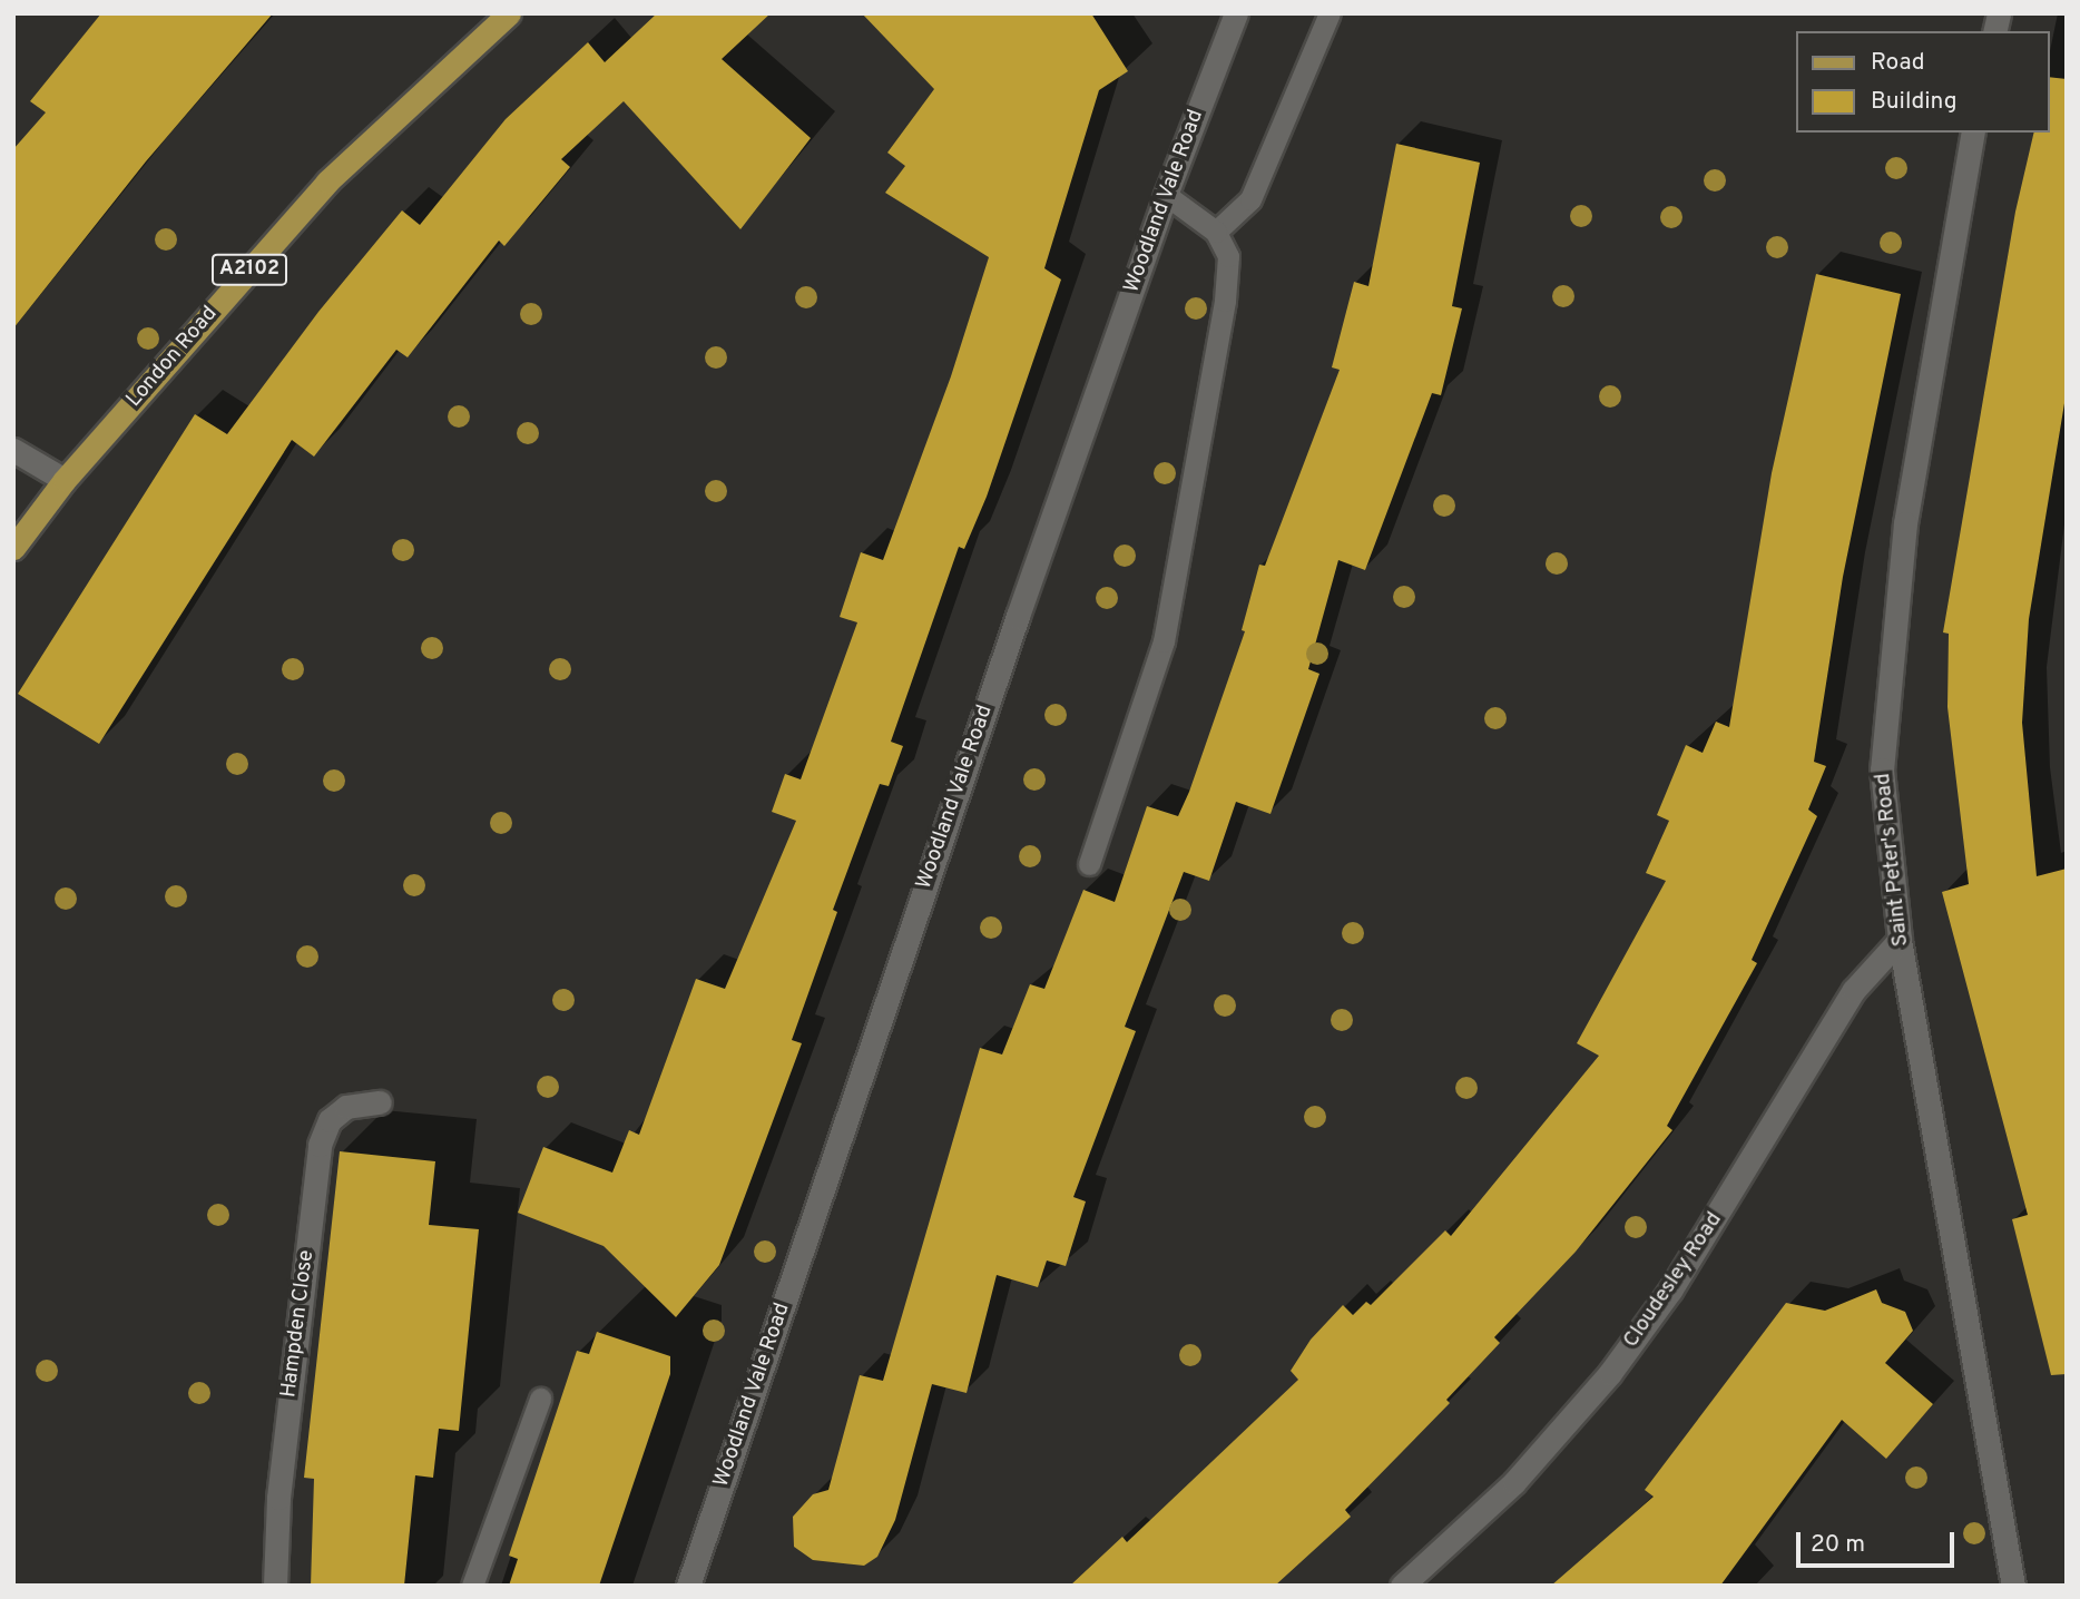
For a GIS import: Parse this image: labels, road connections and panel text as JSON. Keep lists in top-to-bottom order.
{
  "streets": {
    "main road": ["A2102", "London Road"],
    "street": [
      "Woodland Vale Road",
      "Saint Peter's Road",
      "Cloudesley Road",
      "Hampden Close"
    ]
  },
  "crossings": [
    ["Saint Peter's Road", "Cloudesley Road"]
  ],
  "legend": ["Road", "Building"],
  "scale_bar": "20 m"
}
